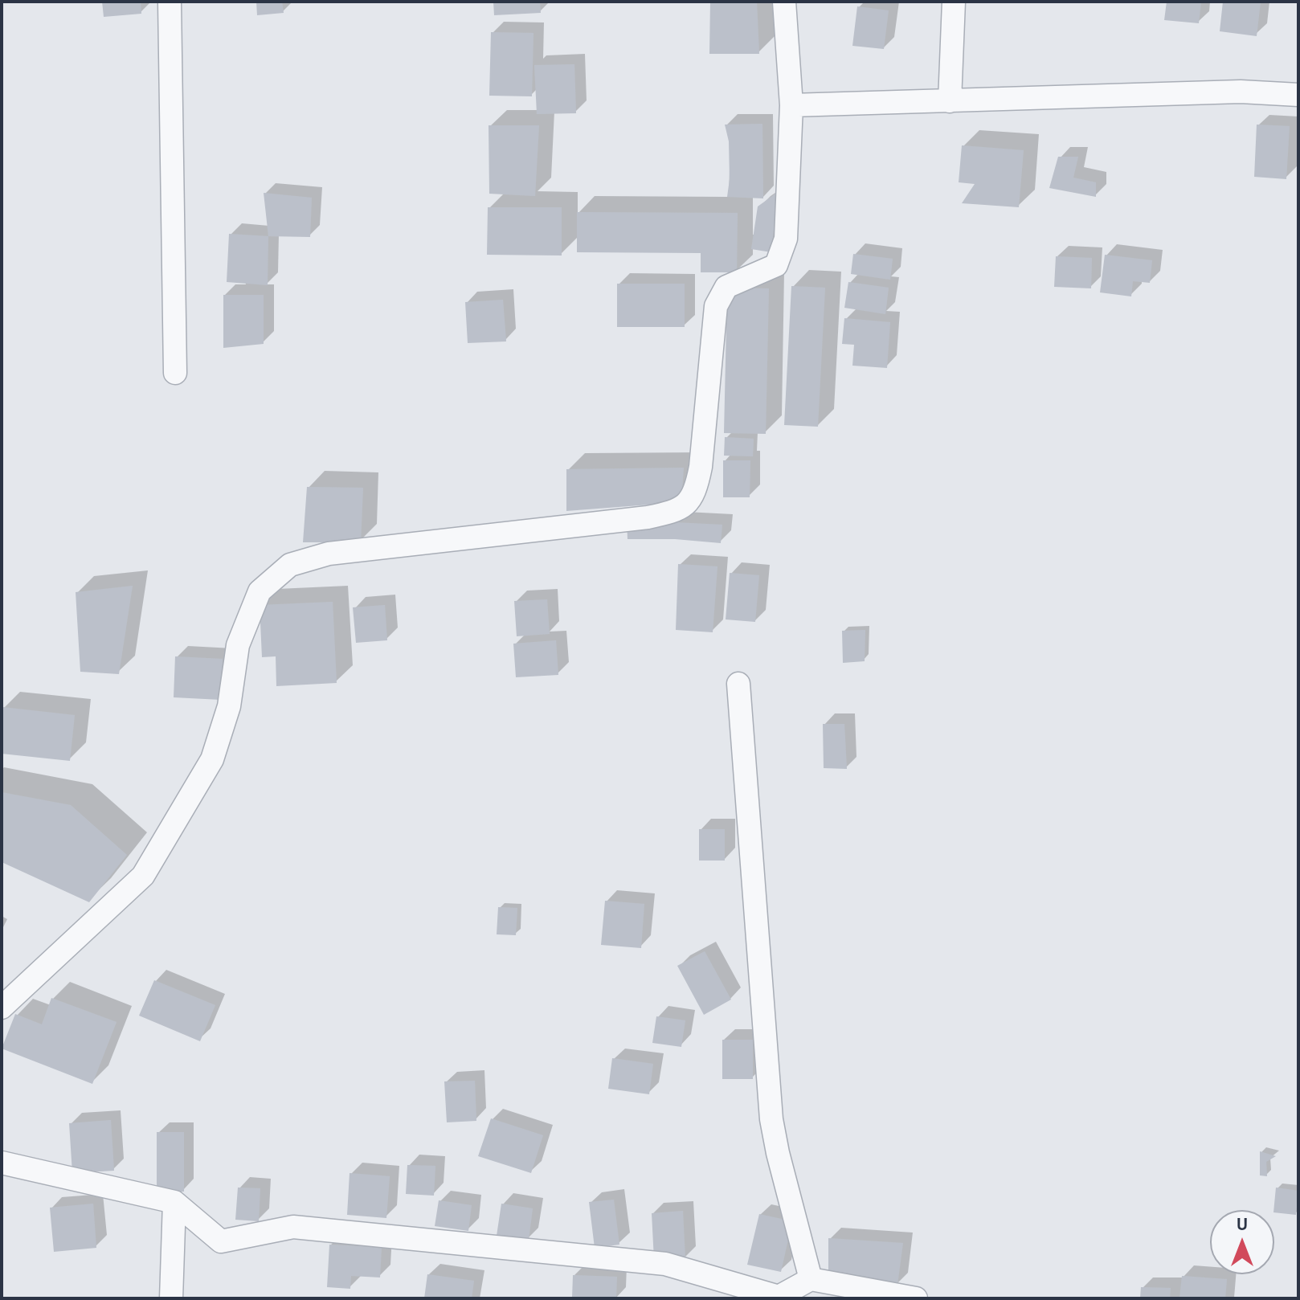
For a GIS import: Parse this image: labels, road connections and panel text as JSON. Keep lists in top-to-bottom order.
{
  "north": "top"
}
